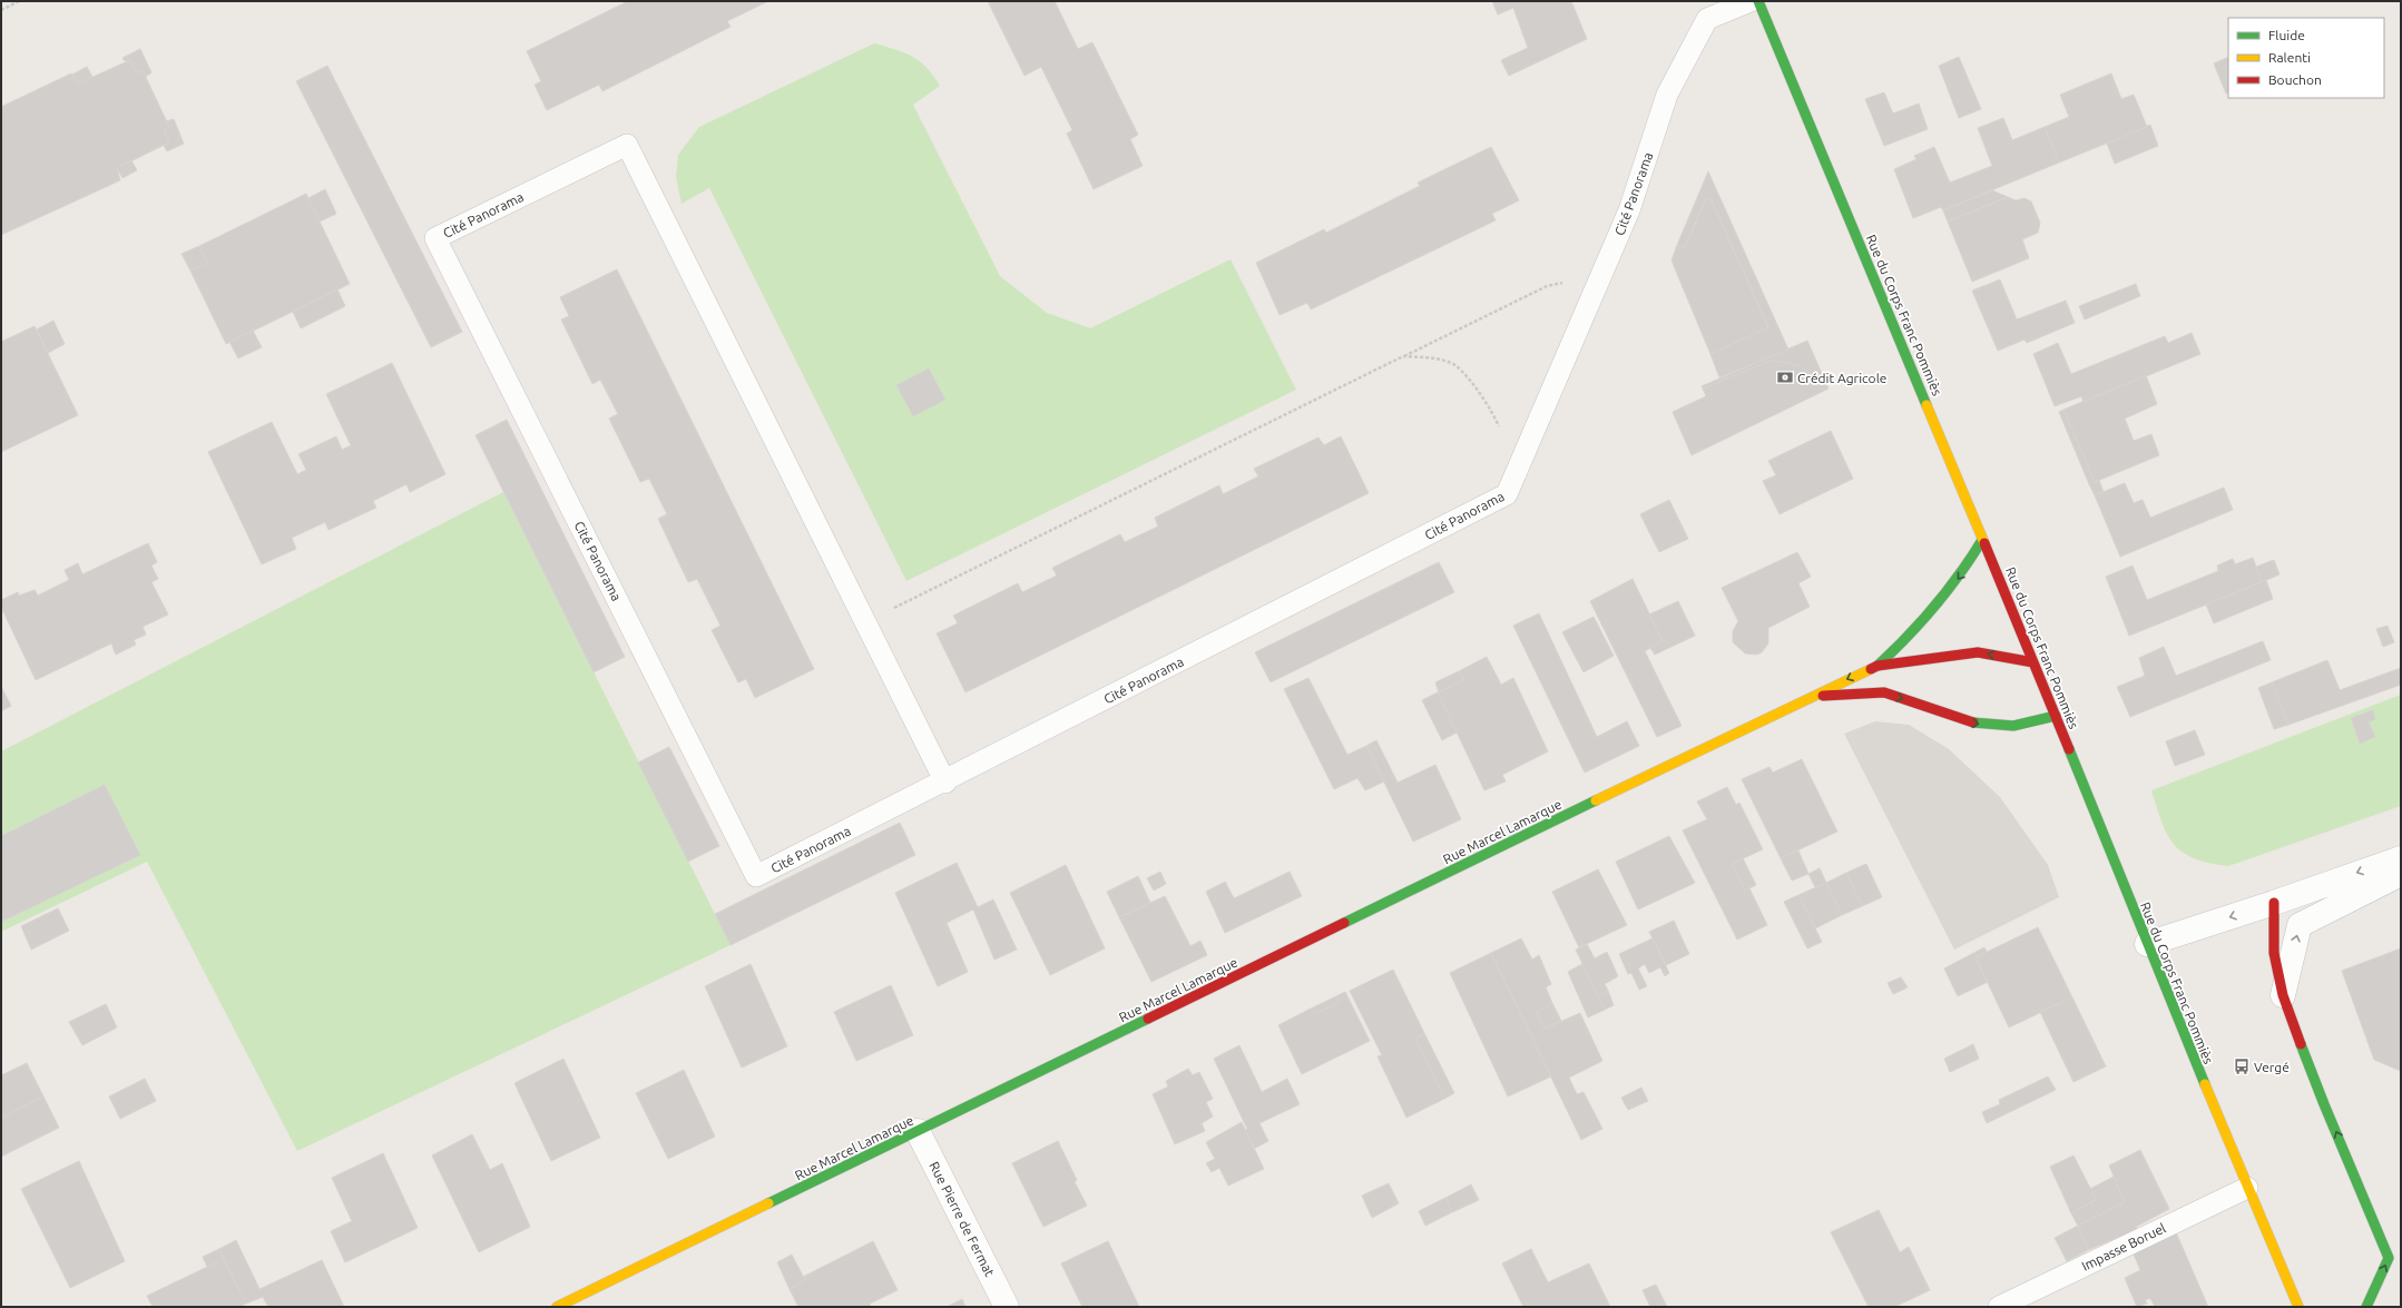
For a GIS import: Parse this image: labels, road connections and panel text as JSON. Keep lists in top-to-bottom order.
{
  "streets": {
    "street": ["Rue du Corps Franc Pommiès", "Rue Marcel Lamarque", "Rue Pierre de Fermat"],
    "lane": ["Cité Panorama", "Impasse Boruel"]
  },
  "crossings": [
    ["Rue du Corps Franc Pommiès", "Rue Marcel Lamarque"],
    ["Rue du Corps Franc Pommiès", "Impasse Boruel"],
    ["Rue Marcel Lamarque", "Rue Pierre de Fermat"]
  ],
  "places": {
    "bank": ["Crédit Agricole"],
    "bus stop": ["Vergé"]
  },
  "legend": ["Fluide", "Ralenti", "Bouchon"]
}
